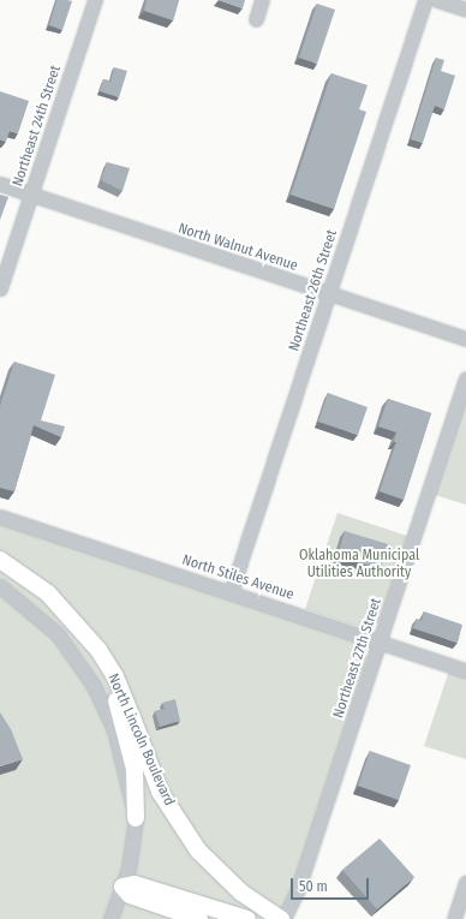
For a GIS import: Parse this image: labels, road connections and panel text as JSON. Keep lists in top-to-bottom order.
{
  "streets": {
    "main road": ["North Lincoln Boulevard"],
    "street": [
      "Northeast 24th Street",
      "North Walnut Avenue",
      "Northeast 26th Street",
      "North Stiles Avenue",
      "Northeast 27th Street"
    ]
  },
  "crossings": [
    ["Northeast 24th Street", "North Walnut Avenue"],
    ["North Walnut Avenue", "Northeast 26th Street"],
    ["Northeast 26th Street", "North Stiles Avenue"],
    ["North Stiles Avenue", "Northeast 27th Street"],
    ["Northeast 27th Street", "North Lincoln Boulevard"]
  ],
  "parks": ["Oklahoma Municipal Utilities Authority"],
  "scale_bar": "50 m"
}
